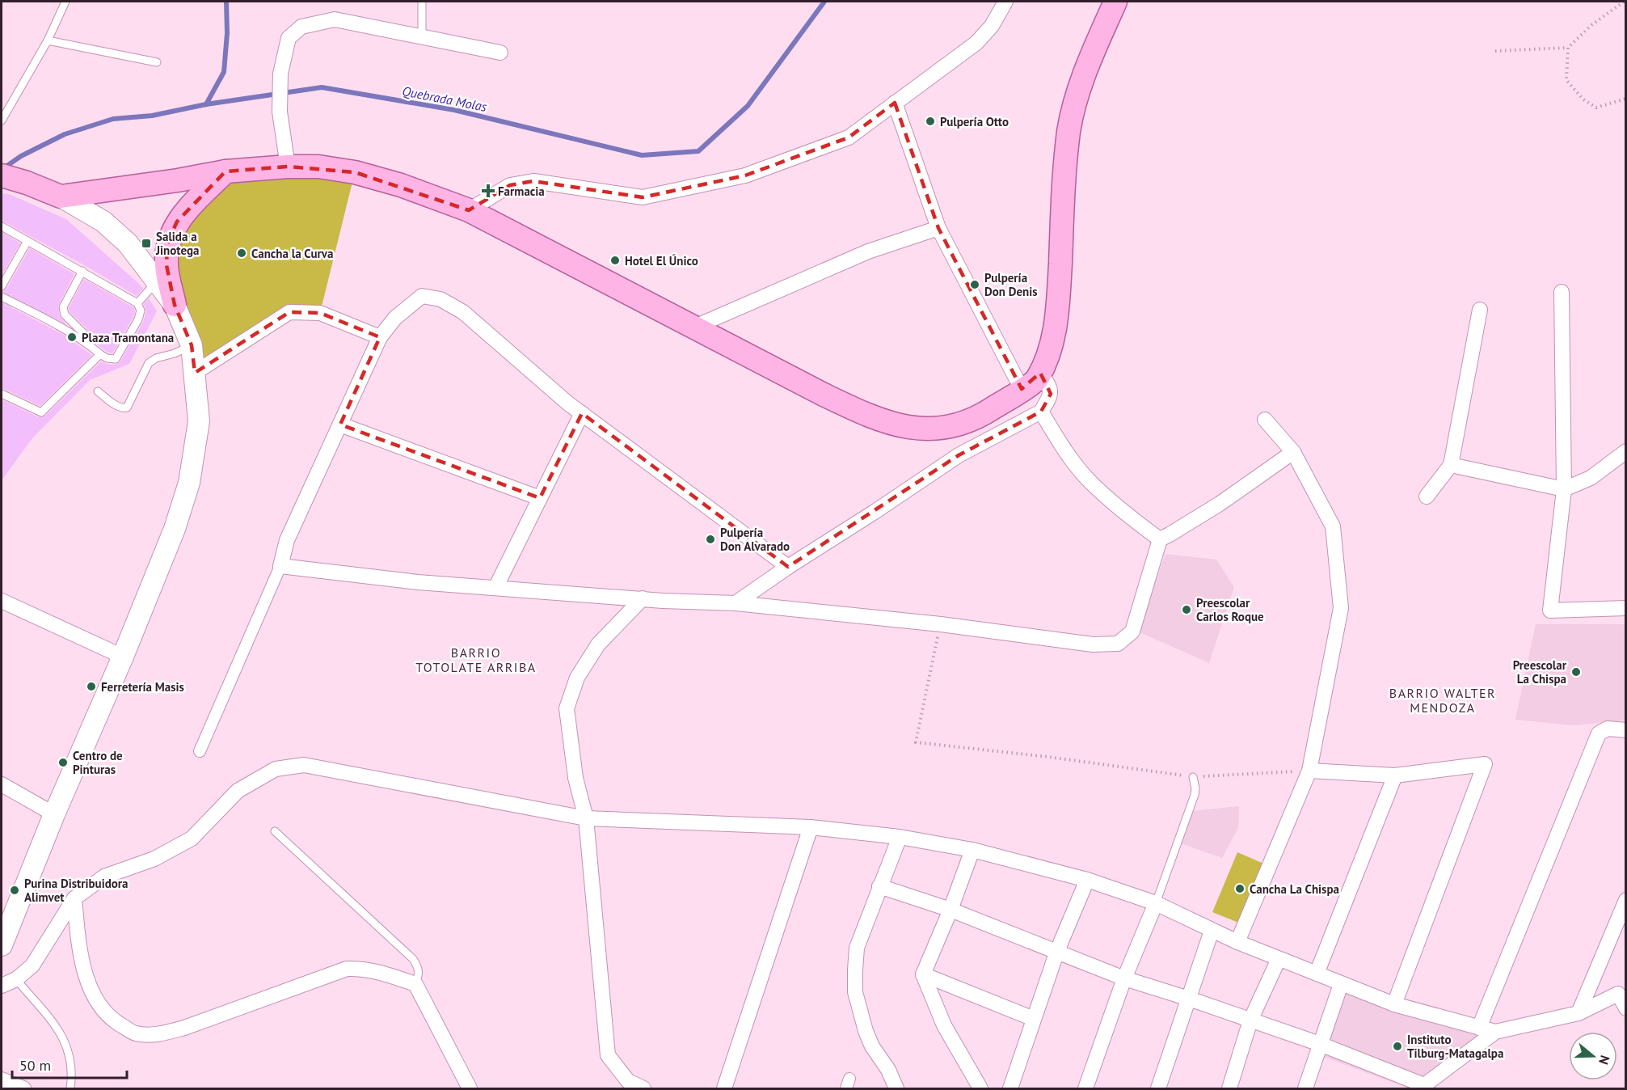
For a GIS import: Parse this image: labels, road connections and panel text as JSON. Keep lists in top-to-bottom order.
{
  "districts": ["BARRIO TOTOLATE ARRIBA", "BARRIO WALTER MENDOZA"],
  "water": ["Quebrada Molas"],
  "places": {
    "other": [
      "Pulpería Otto",
      "Cancha la Curva",
      "Hotel El Único",
      "Pulpería Don Denis",
      "Plaza Tramontana",
      "Pulpería Don Alvarado",
      "Preescolar Carlos Roque",
      "Preescolar La Chispa",
      "Ferretería Masis",
      "Centro de Pinturas",
      "Cancha La Chispa",
      "Purina Distribuidora Alimvet",
      "Instituto Tilburg-Matagalpa"
    ],
    "health": ["Farmacia"],
    "transit": ["Salida a Jinotega"]
  },
  "scale_bar": "50 m",
  "north": "right"
}
